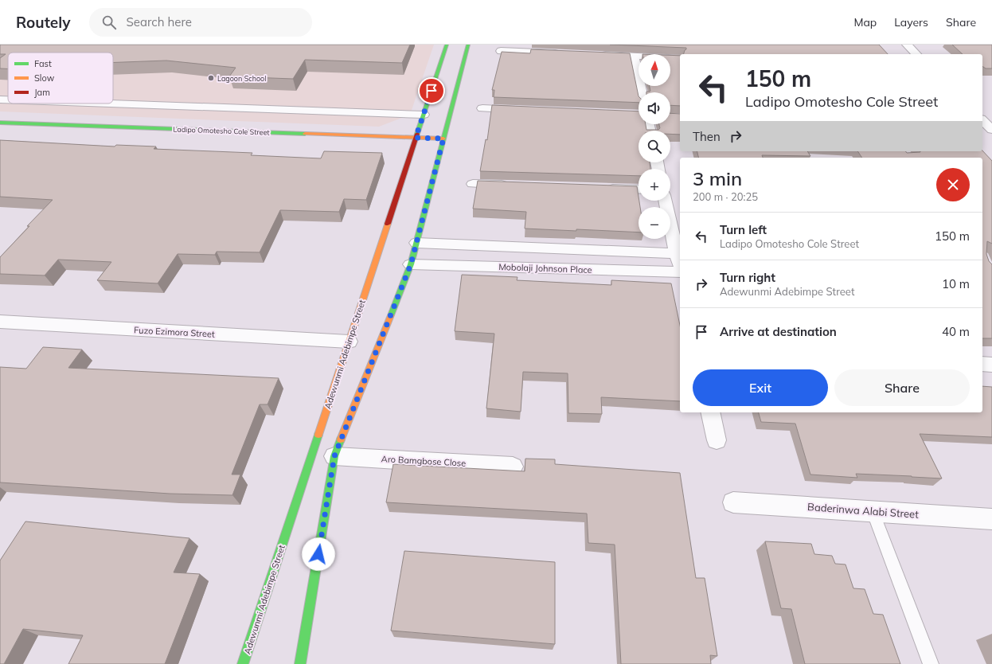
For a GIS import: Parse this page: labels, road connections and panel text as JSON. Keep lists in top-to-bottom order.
{
  "streets": {
    "main road": ["Ladipo Omotesho Cole Street", "Adewunmi Adebimpe Street"],
    "street": [
      "Mobolaji Johnson Place",
      "Fuzo Ezimora Street",
      "Aro Bamgbose Close",
      "Baderinwa Alabi Street"
    ]
  },
  "crossings": [
    ["Ladipo Omotesho Cole Street", "Adewunmi Adebimpe Street"],
    ["Fuzo Ezimora Street", "Adewunmi Adebimpe Street"]
  ],
  "places": ["Lagoon School"],
  "legend": ["Fast", "Slow", "Jam"],
  "north": "top",
  "page": {
    "header": "Routely",
    "search": "Search here",
    "nav": ["Map", "Layers", "Share"],
    "map_buttons": ["+", "−"],
    "turn": ["150 m", "Ladipo Omotesho Cole Street"],
    "then": "Then",
    "heading": ["3 min", "200 m · 20:25"],
    "list": [
      {
        "name": "Turn left",
        "note": "Ladipo Omotesho Cole Street",
        "value": "150 m"
      },
      {
        "name": "Turn right",
        "note": "Adewunmi Adebimpe Street",
        "value": "10 m"
      },
      {
        "name": "Arrive at destination",
        "value": "40 m"
      }
    ],
    "buttons": ["Exit", "Share"]
  }
}
